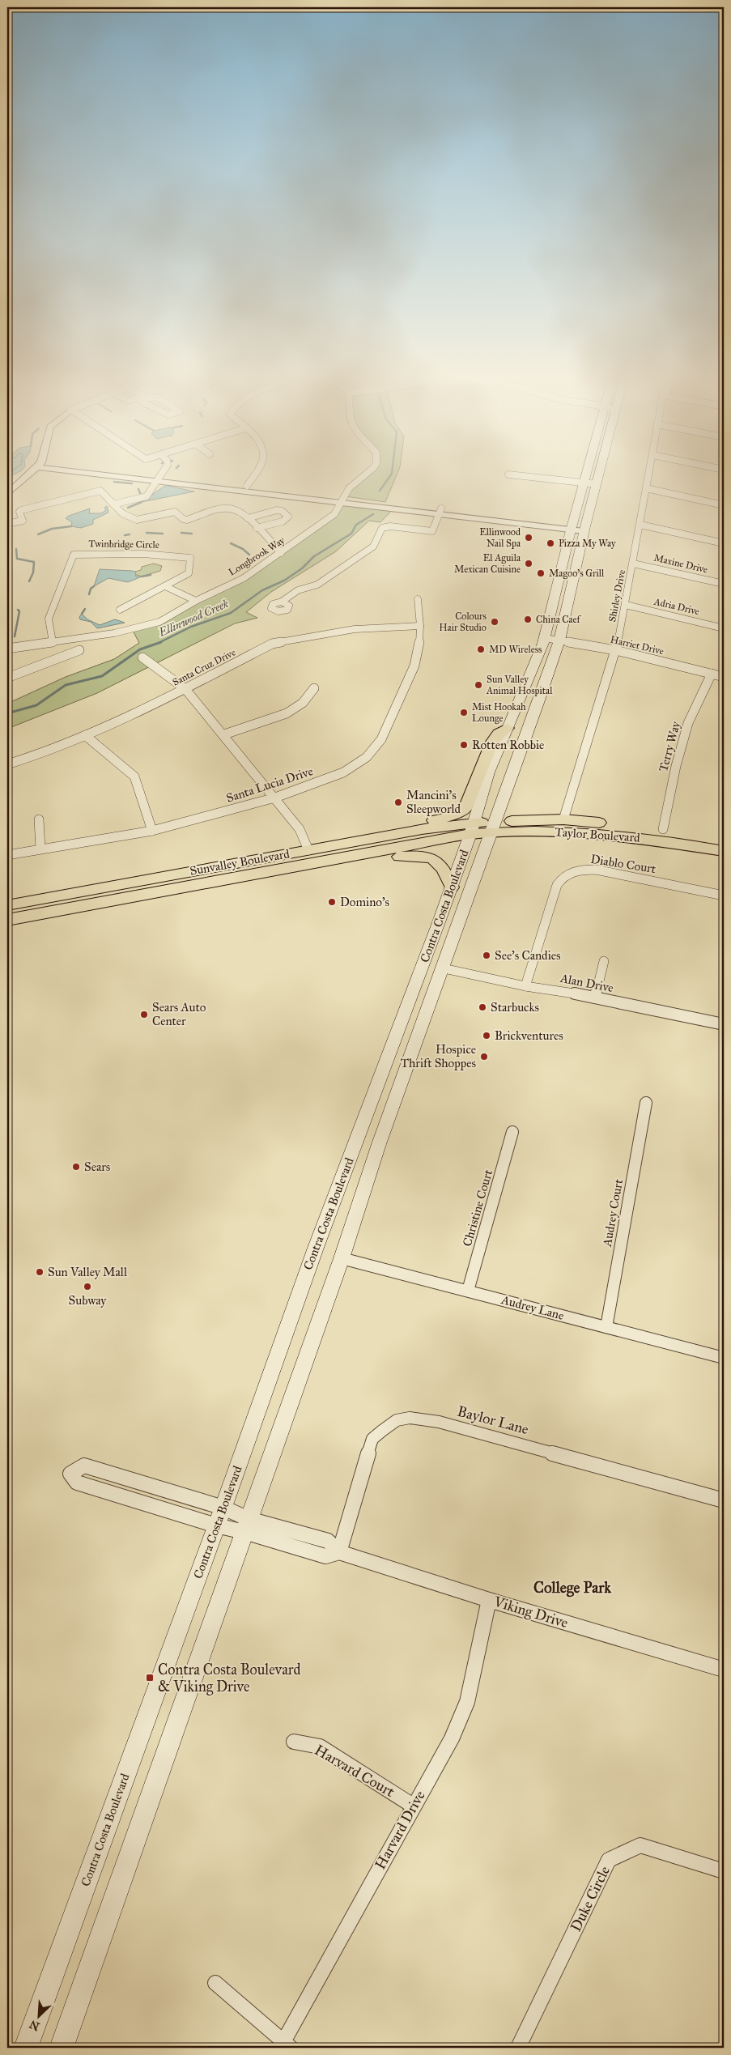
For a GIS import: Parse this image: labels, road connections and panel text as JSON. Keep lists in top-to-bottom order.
{
  "streets": {
    "main road": ["Taylor Boulevard", "Sunvalley Boulevard", "Contra Costa Boulevard"],
    "street": [
      "Twinbridge Circle",
      "Longbrook Way",
      "Maxine Drive",
      "Shirley Drive",
      "Adria Drive",
      "Harriet Drive",
      "Santa Cruz Drive",
      "Terry Way",
      "Santa Lucia Drive",
      "Diablo Court",
      "Alan Drive",
      "Christine Court",
      "Audrey Court",
      "Audrey Lane",
      "Baylor Lane",
      "Viking Drive",
      "Harvard Court",
      "Harvard Drive",
      "Duke Circle"
    ]
  },
  "crossings": [
    ["Twinbridge Circle", "Longbrook Way"],
    ["Maxine Drive", "Shirley Drive"],
    ["Shirley Drive", "Adria Drive"],
    ["Shirley Drive", "Harriet Drive"],
    ["Shirley Drive", "Taylor Boulevard"],
    ["Harriet Drive", "Terry Way"],
    ["Harriet Drive", "Contra Costa Boulevard"],
    ["Santa Cruz Drive", "Santa Lucia Drive"],
    ["Terry Way", "Taylor Boulevard"],
    ["Taylor Boulevard", "Sunvalley Boulevard"],
    ["Taylor Boulevard", "Contra Costa Boulevard"],
    ["Sunvalley Boulevard", "Contra Costa Boulevard"],
    ["Diablo Court", "Alan Drive"],
    ["Contra Costa Boulevard", "Alan Drive"],
    ["Contra Costa Boulevard", "Audrey Lane"],
    ["Contra Costa Boulevard", "Viking Drive"],
    ["Christine Court", "Audrey Lane"],
    ["Audrey Court", "Audrey Lane"],
    ["Baylor Lane", "Viking Drive"],
    ["Viking Drive", "Harvard Drive"],
    ["Harvard Court", "Harvard Drive"]
  ],
  "districts": ["College Park"],
  "water": ["Ellinwood Creek"],
  "places": {
    "other": [
      "Ellinwood Nail Spa",
      "Pizza My Way",
      "El Aguila Mexican Cuisine",
      "Magoo's Grill",
      "China Caef",
      "Colours Hair Studio",
      "MD Wireless",
      "Sun Valley Animal Hospital",
      "Mist Hookah Lounge",
      "Rotten Robbie",
      "Mancini's Sleepworld",
      "Domino's",
      "See's Candies",
      "Starbucks",
      "Sears Auto Center",
      "Brickventures",
      "Hospice Thrift Shoppes",
      "Sears",
      "Sun Valley Mall",
      "Subway"
    ],
    "transit": ["Contra Costa Boulevard & Viking Drive"]
  },
  "north": "bottom left"
}
